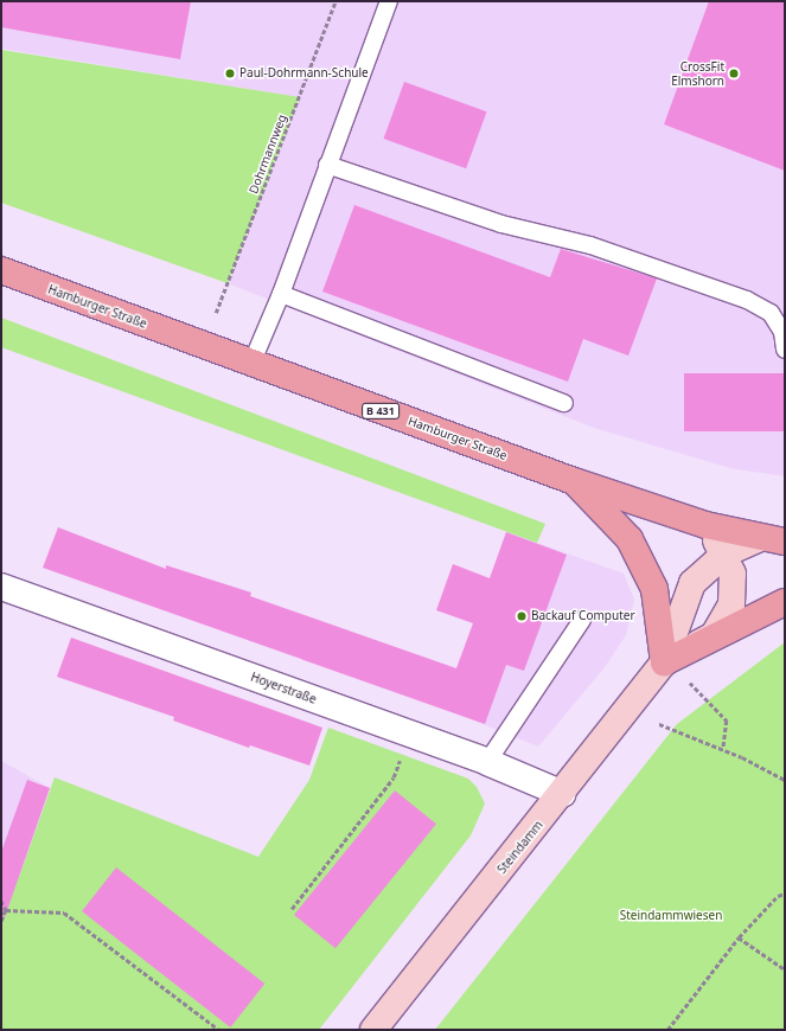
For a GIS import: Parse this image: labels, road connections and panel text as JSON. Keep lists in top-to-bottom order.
{
  "streets": {
    "main road": ["Hamburger Straße", "B 431"],
    "street": ["Hoyerstraße", "Steindamm"],
    "path": ["Dohrmannweg"]
  },
  "crossings": [
    ["Hamburger Straße", "Steindamm"],
    ["Hoyerstraße", "Steindamm"]
  ],
  "parks": ["Steindammwiesen"],
  "places": ["Paul-Dohrmann-Schule", "CrossFit Elmshorn", "Backauf Computer"]
}
